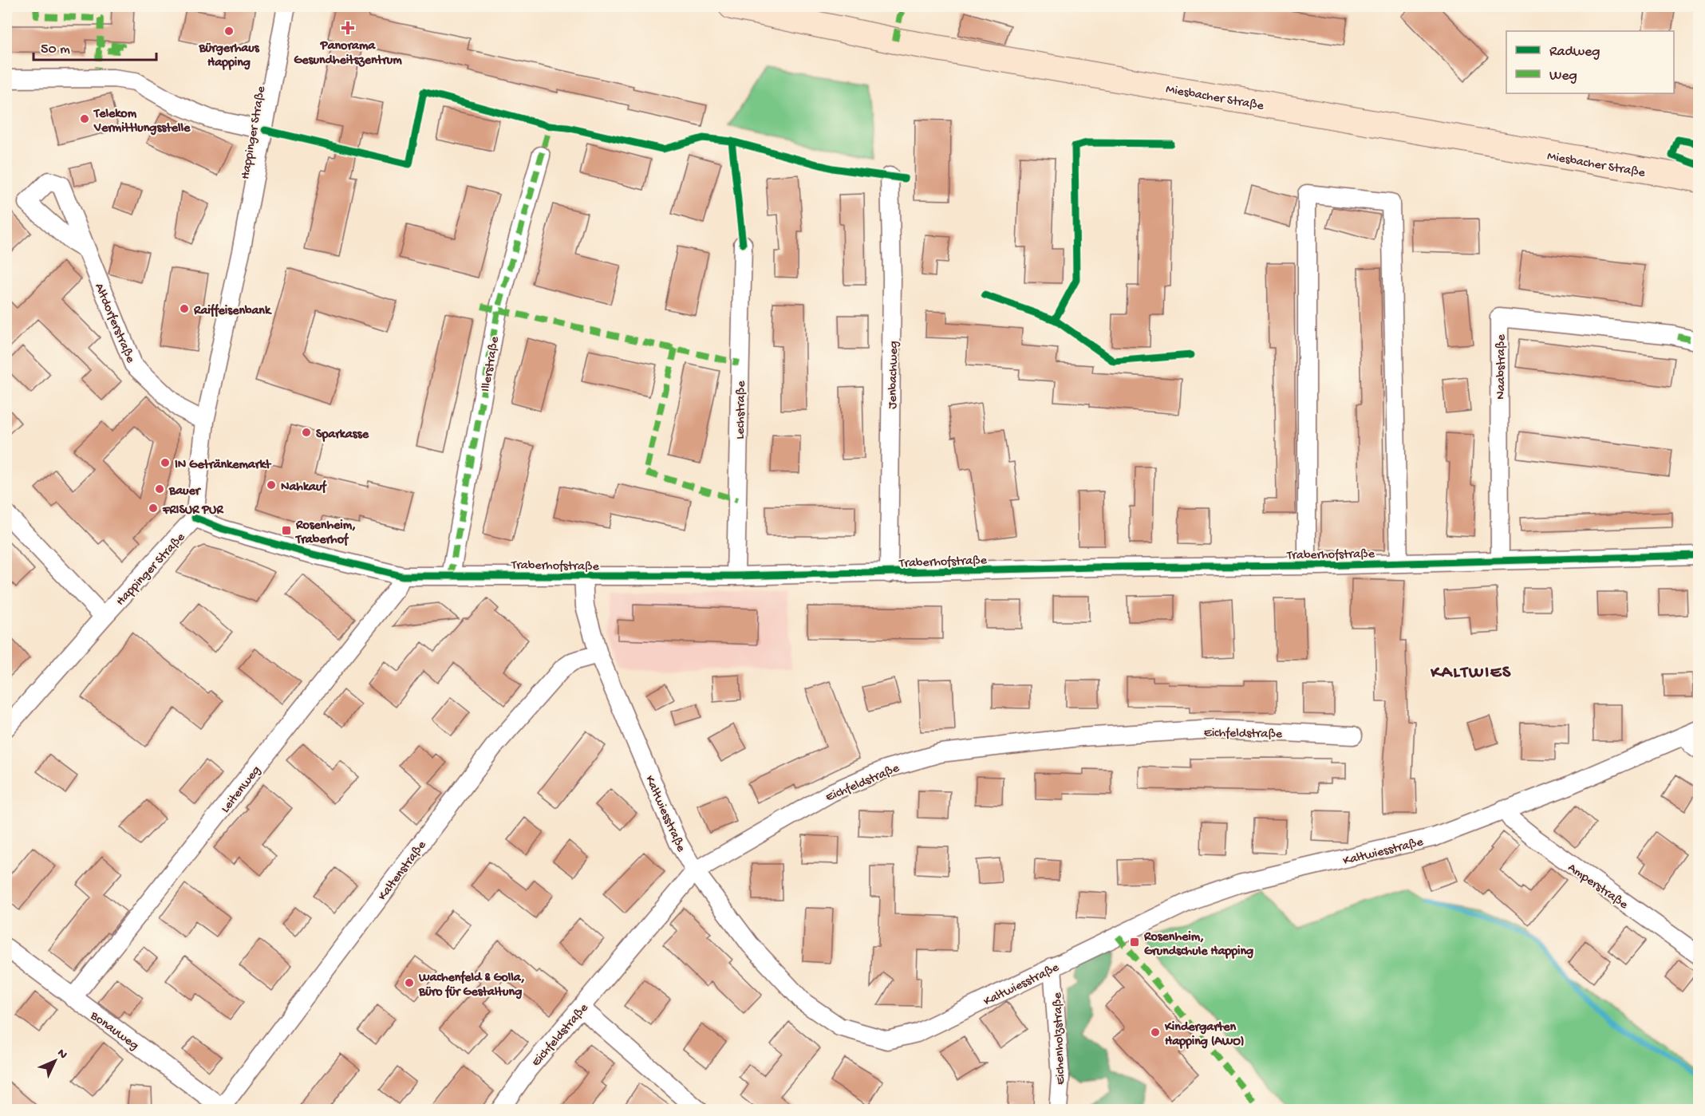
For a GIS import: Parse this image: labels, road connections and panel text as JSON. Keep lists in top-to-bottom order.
{
  "streets": {
    "main road": ["Miesbacher Straße"],
    "street": [
      "Happinger Straße",
      "Altdorferstraße",
      "Illerstraße",
      "Naabstraße",
      "Jenbachweg",
      "Lechstraße",
      "Traberhofstraße",
      "Eichfeldstraße",
      "Leitenweg",
      "Kaltwiesstraße",
      "Kaltenstraße",
      "Amperstraße",
      "Bonauweg",
      "Eichenholzstraße"
    ]
  },
  "crossings": [
    ["Happinger Straße", "Altdorferstraße"],
    ["Happinger Straße", "Traberhofstraße"],
    ["Illerstraße", "Traberhofstraße"],
    ["Naabstraße", "Traberhofstraße"],
    ["Jenbachweg", "Traberhofstraße"],
    ["Lechstraße", "Traberhofstraße"],
    ["Traberhofstraße", "Leitenweg"],
    ["Traberhofstraße", "Kaltwiesstraße"],
    ["Eichfeldstraße", "Kaltwiesstraße"],
    ["Leitenweg", "Bonauweg"],
    ["Kaltwiesstraße", "Kaltenstraße"],
    ["Kaltwiesstraße", "Amperstraße"],
    ["Kaltwiesstraße", "Eichenholzstraße"],
    ["Kaltenstraße", "Bonauweg"]
  ],
  "districts": ["KALTWIES"],
  "places": {
    "health": ["Panorama Gesundheitszentrum"],
    "other": [
      "Bürgerhaus Happing",
      "Telekom Vermittlungsstelle",
      "Raiffeisenbank",
      "Sparkasse",
      "IN Getränkemarkt",
      "Nahkauf",
      "Bauer",
      "FRISUR PUR",
      "Wachenfeld & Golla, Büro für Gestaltung",
      "Kindergarten Happing (AWO)"
    ],
    "transit": ["Rosenheim, Traberhof", "Rosenheim, Grundschule Happing"]
  },
  "legend": ["Radweg", "Weg"],
  "scale_bar": "50 m",
  "north": "top right"
}
